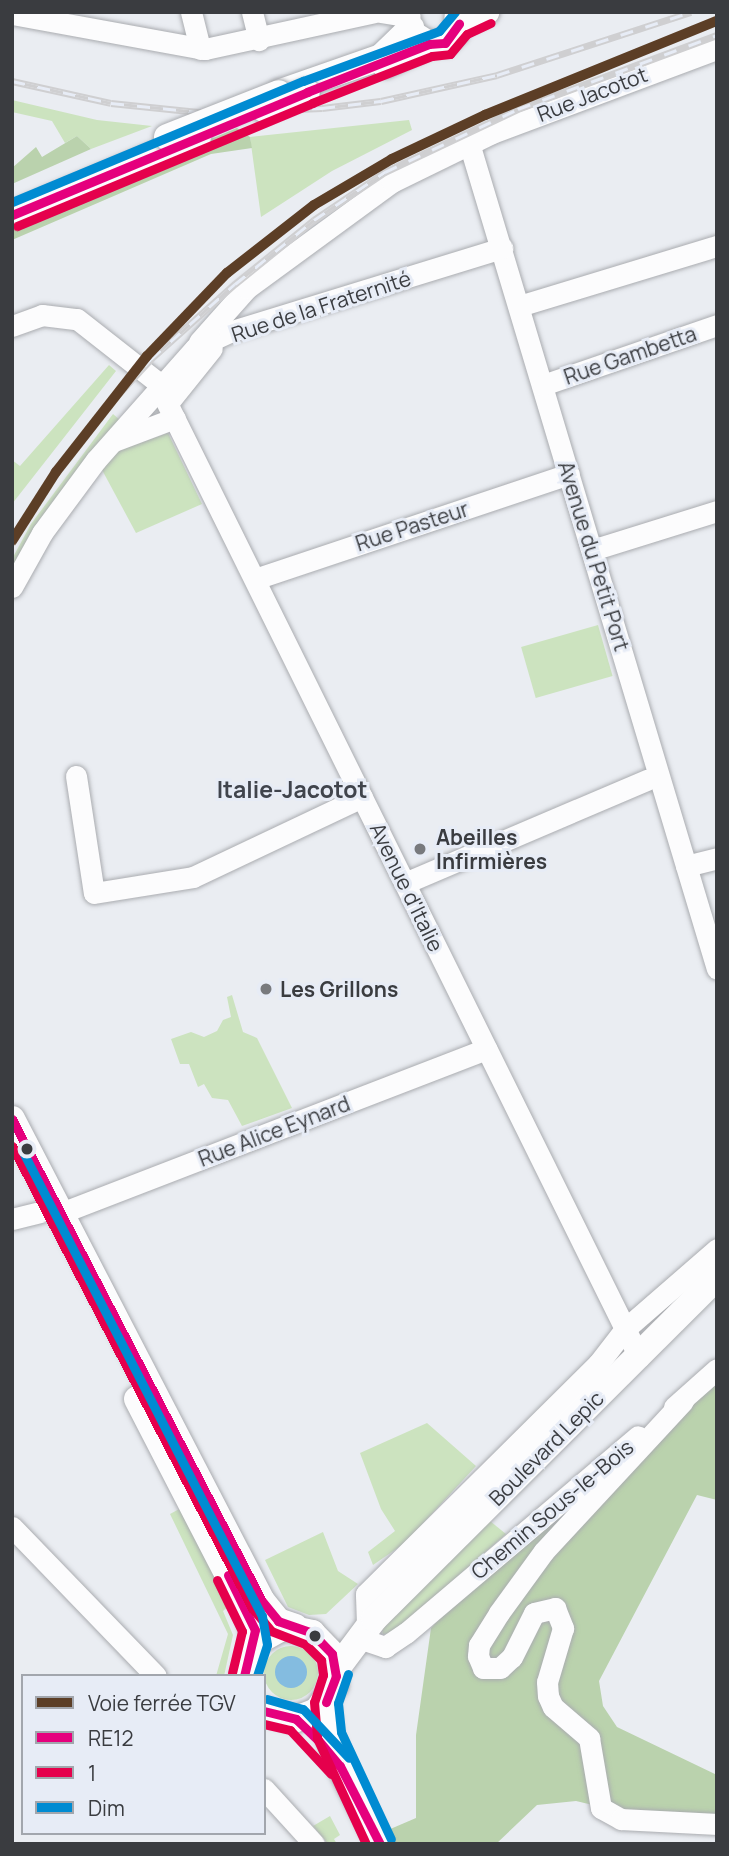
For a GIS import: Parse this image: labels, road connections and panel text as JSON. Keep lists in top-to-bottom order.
{
  "streets": {
    "main road": ["Boulevard Lepic"],
    "street": [
      "Rue Jacotot",
      "Rue de la Fraternité",
      "Rue Gambetta",
      "Rue Pasteur",
      "Avenue du Petit Port",
      "Avenue d'Italie",
      "Rue Alice Eynard",
      "Chemin Sous-le-Bois"
    ]
  },
  "crossings": [
    ["Rue Jacotot", "Rue de la Fraternité"],
    ["Rue Jacotot", "Avenue du Petit Port"],
    ["Rue Jacotot", "Avenue d'Italie"],
    ["Rue de la Fraternité", "Avenue du Petit Port"],
    ["Rue de la Fraternité", "Avenue d'Italie"],
    ["Rue Gambetta", "Avenue du Petit Port"],
    ["Rue Pasteur", "Avenue du Petit Port"],
    ["Rue Pasteur", "Avenue d'Italie"],
    ["Avenue d'Italie", "Rue Alice Eynard"],
    ["Avenue d'Italie", "Boulevard Lepic"],
    ["Boulevard Lepic", "Chemin Sous-le-Bois"]
  ],
  "districts": ["Italie-Jacotot"],
  "places": ["Abeilles Infirmières", "Les Grillons"],
  "lines": [
    "transit line Dim",
    "rail line TGV",
    "transit line 1",
    "transit line RE12"
  ],
  "legend": [
    "Voie ferrée TGV",
    "RE12",
    "1",
    "Dim"
  ]
}
